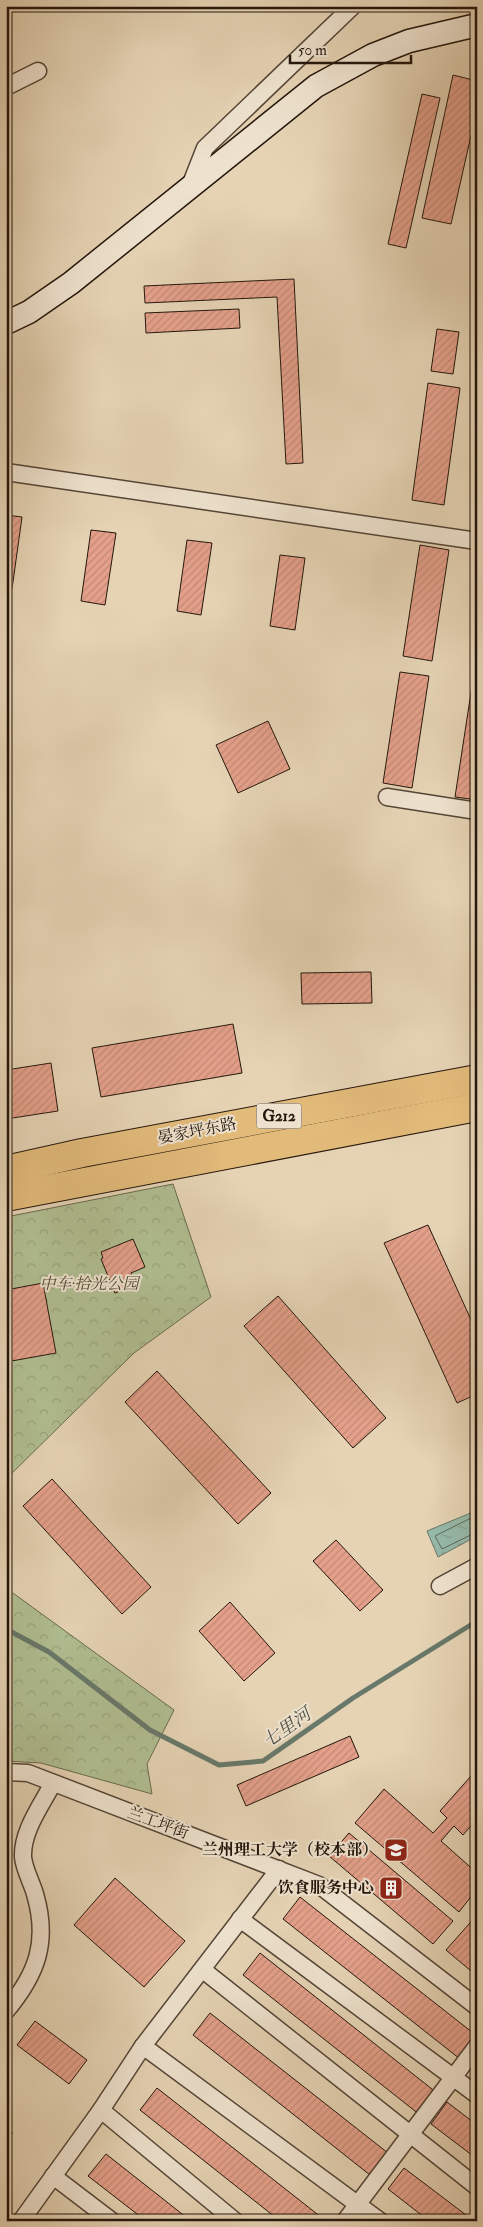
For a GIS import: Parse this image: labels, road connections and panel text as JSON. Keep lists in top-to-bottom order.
{
  "streets": {
    "highway": ["G212", "晏家坪东路"],
    "street": ["兰工坪街"]
  },
  "water": ["七里河"],
  "parks": ["中车·拾光公园"],
  "places": {
    "school or university": ["兰州理工大学（校本部）"],
    "building": ["饮食服务中心"]
  },
  "scale_bar": "50 m"
}
